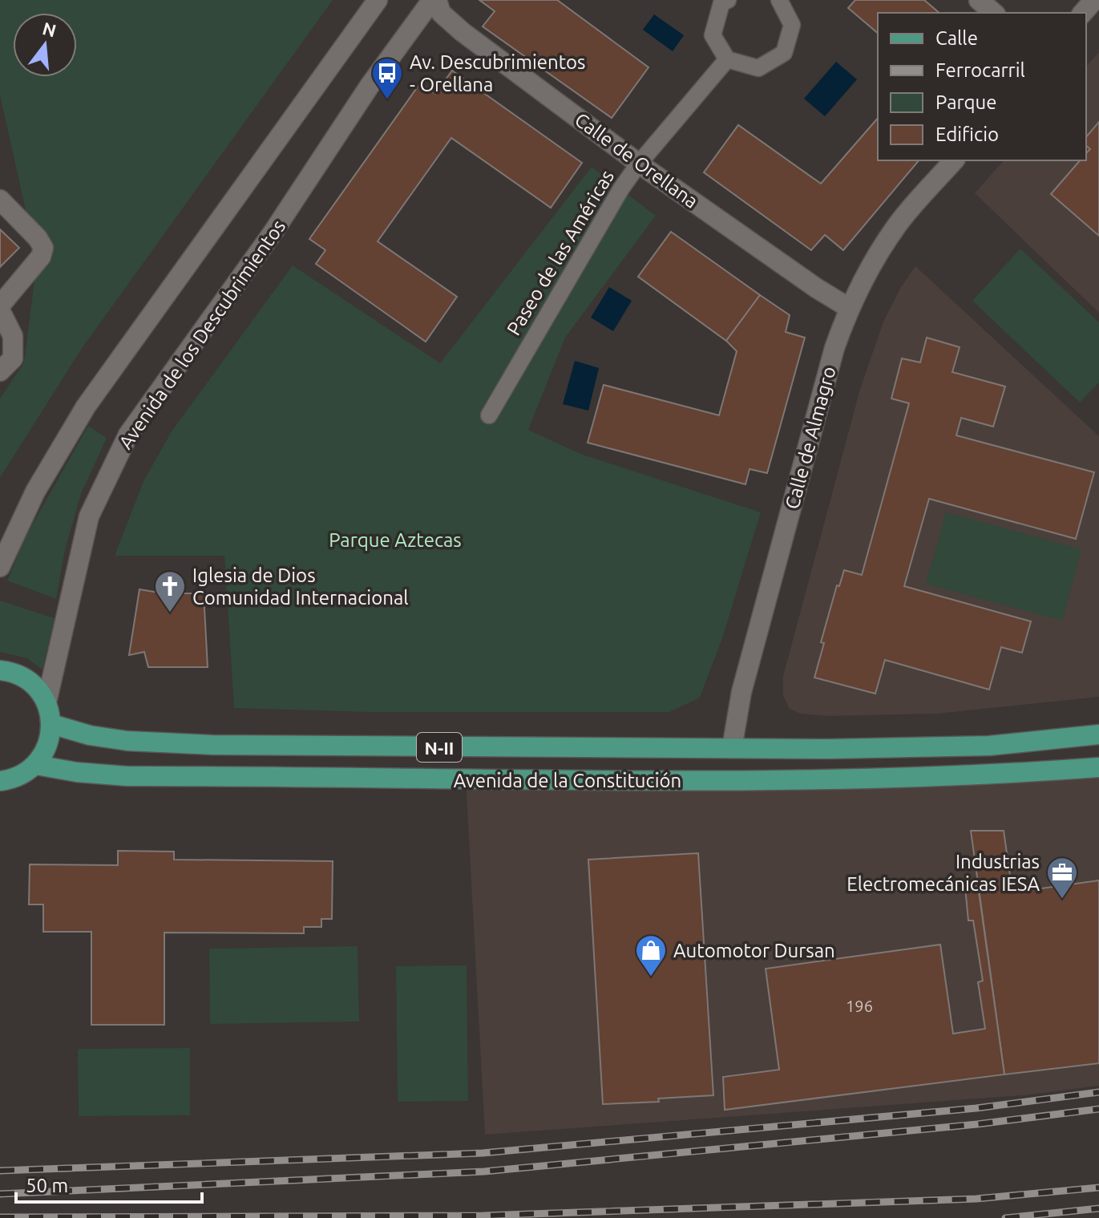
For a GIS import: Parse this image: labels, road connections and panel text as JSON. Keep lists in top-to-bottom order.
{
  "streets": {
    "main road": ["N-II", "Avenida de la Constitución"],
    "street": [
      "Calle de Orellana",
      "Paseo de las Américas",
      "Avenida de los Descubrimientos",
      "Calle de Almagro"
    ]
  },
  "crossings": [
    ["Calle de Orellana", "Paseo de las Américas"],
    ["Calle de Orellana", "Avenida de los Descubrimientos"],
    ["Calle de Orellana", "Calle de Almagro"],
    ["Calle de Almagro", "Avenida de la Constitución"]
  ],
  "parks": ["Parque Aztecas"],
  "places": {
    "bus stop": ["Av. Descubrimientos - Orellana"],
    "church": ["Iglesia de Dios Comunidad Internacional"],
    "office": ["Industrias Electromecánicas IESA"],
    "shop": ["Automotor Dursan"]
  },
  "house_numbers": ["196"],
  "legend": [
    "Calle",
    "Ferrocarril",
    "Parque",
    "Edificio"
  ],
  "scale_bar": "50 m",
  "north": "top"
}
